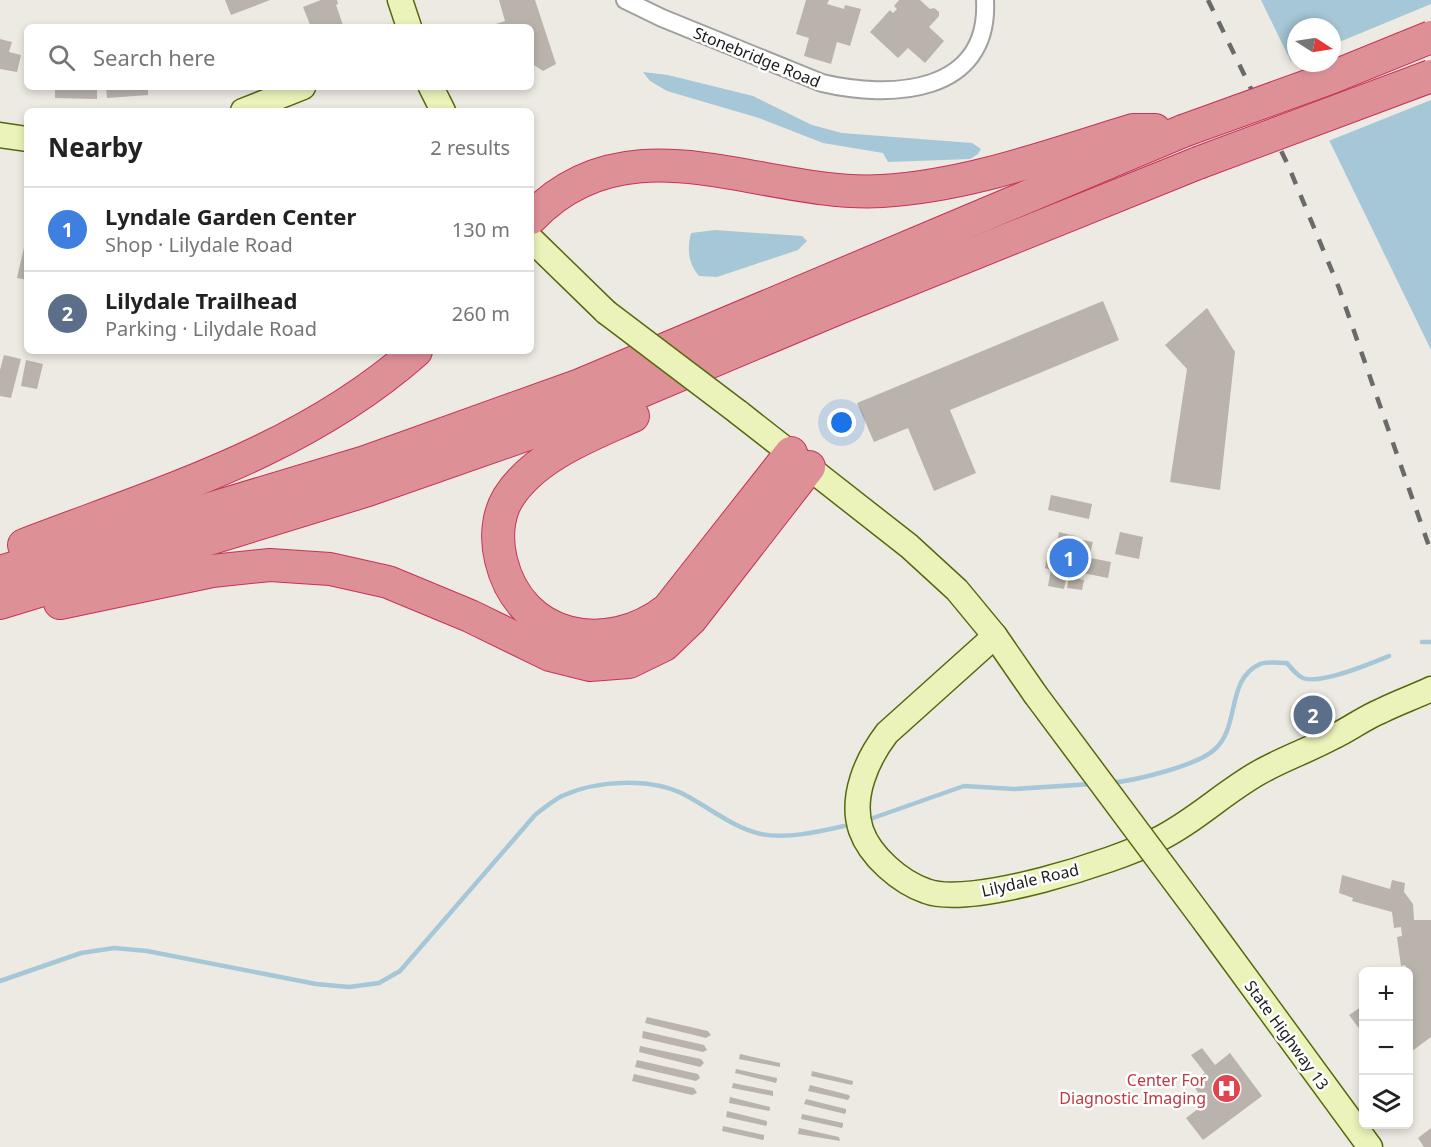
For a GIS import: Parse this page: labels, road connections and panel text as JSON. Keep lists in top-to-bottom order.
{
  "streets": {
    "street": ["Stonebridge Road", "Lilydale Road", "State Highway 13"]
  },
  "crossings": [
    ["Lilydale Road", "State Highway 13"]
  ],
  "places": {
    "hospital": ["Center For Diagnostic Imaging"]
  },
  "north": "right",
  "page": {
    "search": "Search here",
    "heading": ["Nearby", "2 results"],
    "list": [
      {
        "mark": "1",
        "name": "Lyndale Garden Center",
        "note": "Shop · Lilydale Road",
        "value": "130 m"
      },
      {
        "mark": "2",
        "name": "Lilydale Trailhead",
        "note": "Parking · Lilydale Road",
        "value": "260 m"
      }
    ],
    "pins": ["1", "2"],
    "map_buttons": ["+", "−"]
  }
}
